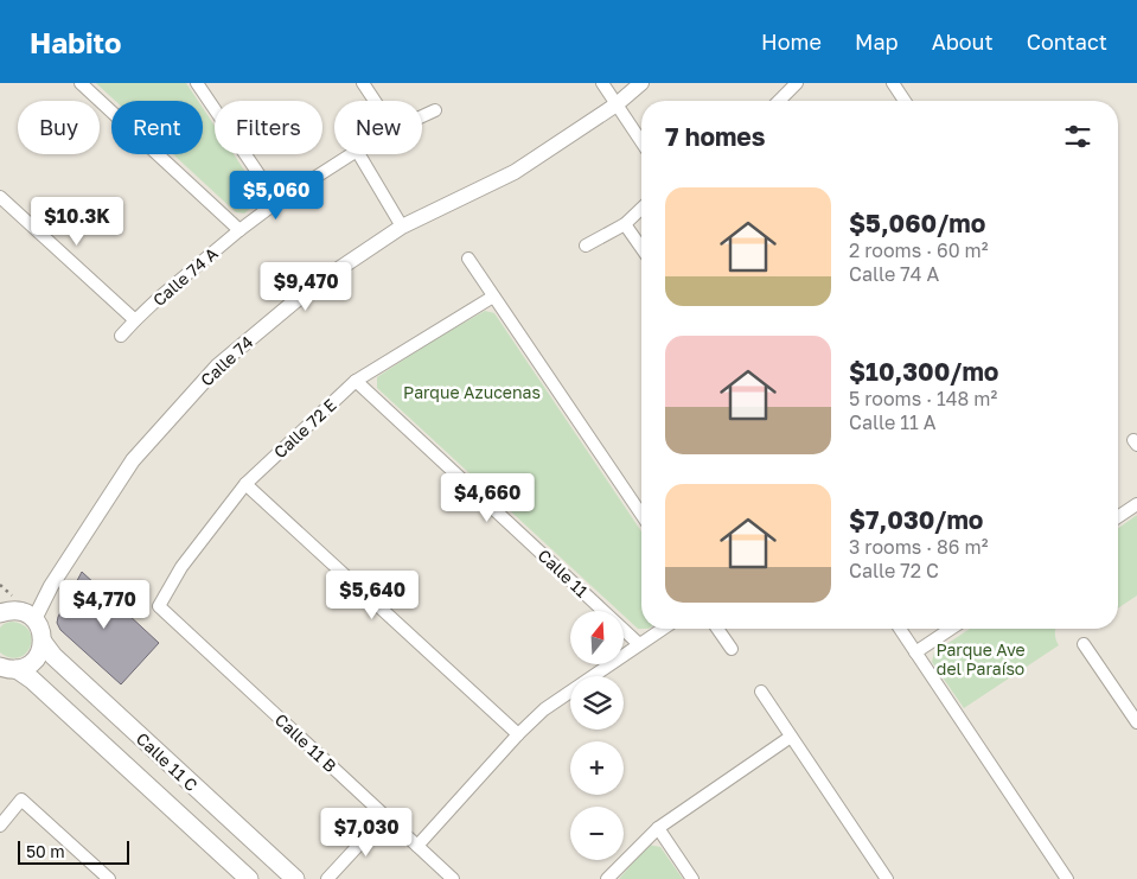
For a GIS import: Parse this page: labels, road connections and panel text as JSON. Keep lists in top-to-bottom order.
{
  "streets": {
    "main road": ["Calle 11 C"],
    "street": [
      "Calle 74 A",
      "Calle 74",
      "Calle 72 E",
      "Calle 11",
      "Calle 11 B"
    ]
  },
  "crossings": [
    ["Calle 72 E", "Calle 11"],
    ["Calle 72 E", "Calle 11 B"]
  ],
  "parks": ["Parque Azucenas", "Parque Ave del Paraíso"],
  "scale_bar": "50 m",
  "north": "top",
  "page": {
    "header": "Habito",
    "nav": [
      "Home",
      "Map",
      "About",
      "Contact"
    ],
    "chip": [
      "Buy",
      "Rent",
      "Filters",
      "New"
    ],
    "heading": "7 homes",
    "price": [
      "$5,060",
      "$10.3K",
      "$9,470",
      "$4,660",
      "$5,640",
      "$4,770",
      "$7,030"
    ],
    "list": [
      {
        "name": "$5,060/mo",
        "note": "2 rooms · 60 m² · Calle 74 A"
      },
      {
        "name": "$10,300/mo",
        "note": "5 rooms · 148 m² · Calle 11 A"
      },
      {
        "name": "$7,030/mo",
        "note": "3 rooms · 86 m² · Calle 72 C"
      }
    ],
    "map_buttons": ["+", "−"],
    "scale": "50 m"
  }
}
